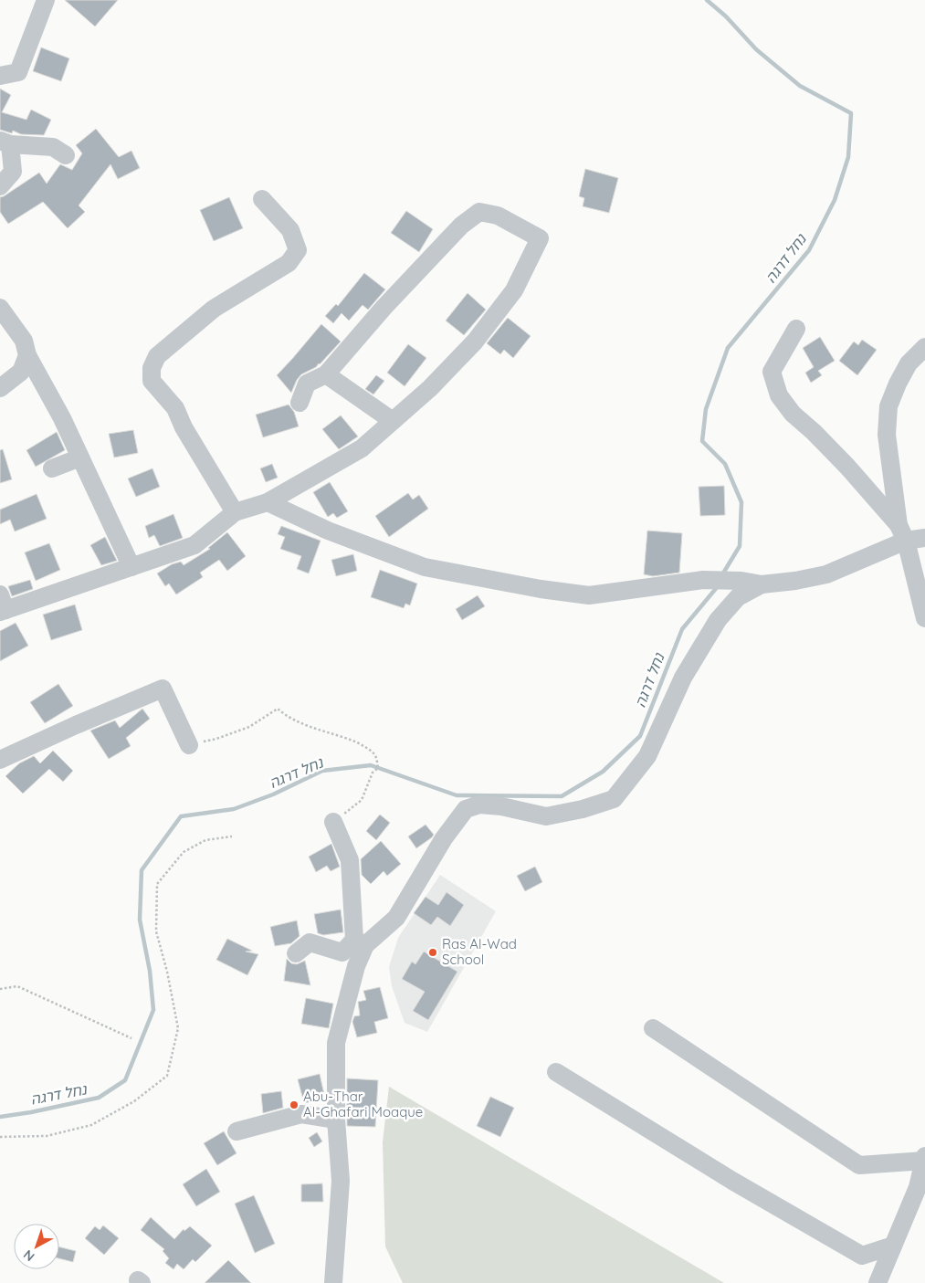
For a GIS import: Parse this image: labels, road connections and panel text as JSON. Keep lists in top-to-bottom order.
{
  "water": ["נחל דרגה"],
  "places": ["Ras Al-Wad School", "Abu-Thar Al-Ghafari Moaque"],
  "north": "bottom left"
}
